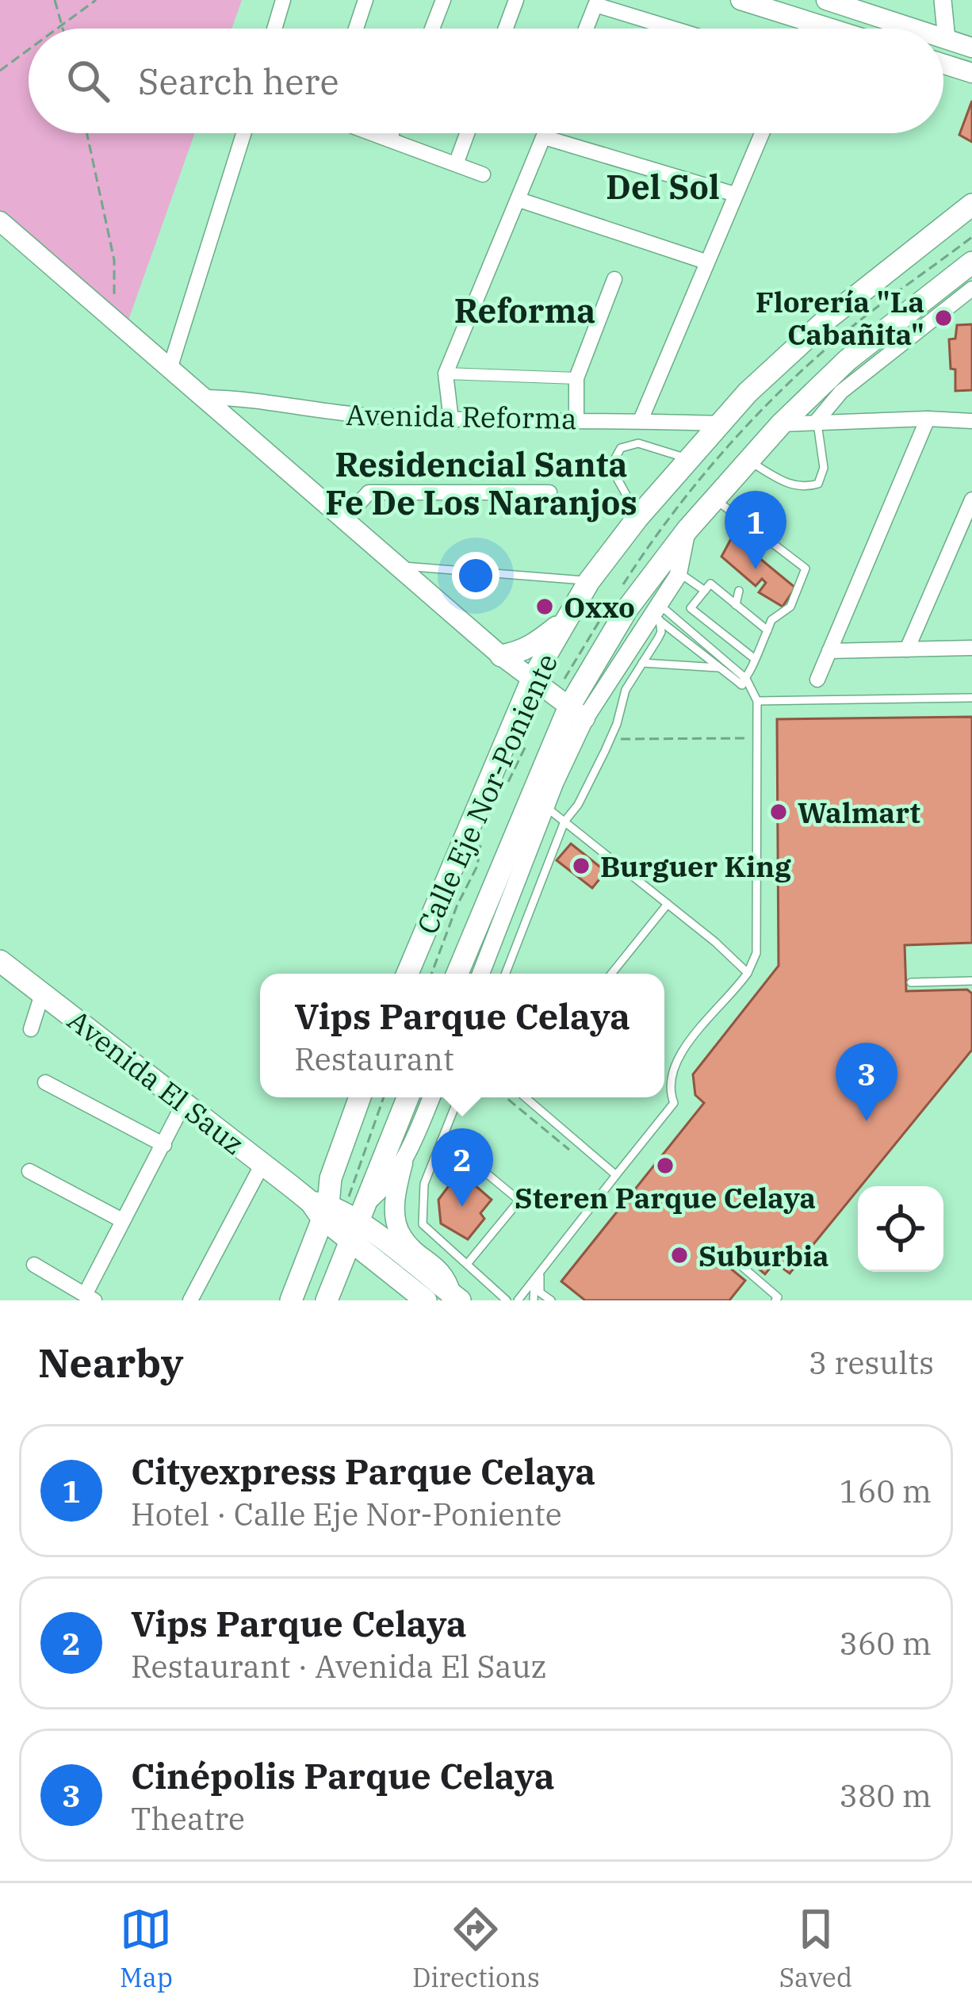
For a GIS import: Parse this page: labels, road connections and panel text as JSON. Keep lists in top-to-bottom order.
{
  "streets": {
    "main road": ["Calle Eje Nor-Poniente", "Avenida El Sauz"],
    "street": ["Avenida Reforma"]
  },
  "crossings": [
    ["Avenida Reforma", "Calle Eje Nor-Poniente"]
  ],
  "districts": ["Del Sol", "Reforma", "Residencial Santa Fe De Los Naranjos"],
  "places": [
    "Florería \"La Cabañita\"",
    "Oxxo",
    "Walmart",
    "Burguer King",
    "Steren Parque Celaya",
    "Suburbia"
  ],
  "page": {
    "search": "Search here",
    "pins": ["1", "3", "2"],
    "popup": ["Vips Parque Celaya", "Restaurant"],
    "heading": ["Nearby", "3 results"],
    "list": [
      {
        "mark": "1",
        "name": "Cityexpress Parque Celaya",
        "note": "Hotel · Calle Eje Nor-Poniente",
        "value": "160 m"
      },
      {
        "mark": "2",
        "name": "Vips Parque Celaya",
        "note": "Restaurant · Avenida El Sauz",
        "value": "360 m"
      },
      {
        "mark": "3",
        "name": "Cinépolis Parque Celaya",
        "note": "Theatre",
        "value": "380 m"
      }
    ],
    "nav": ["Map", "Directions", "Saved"]
  }
}
